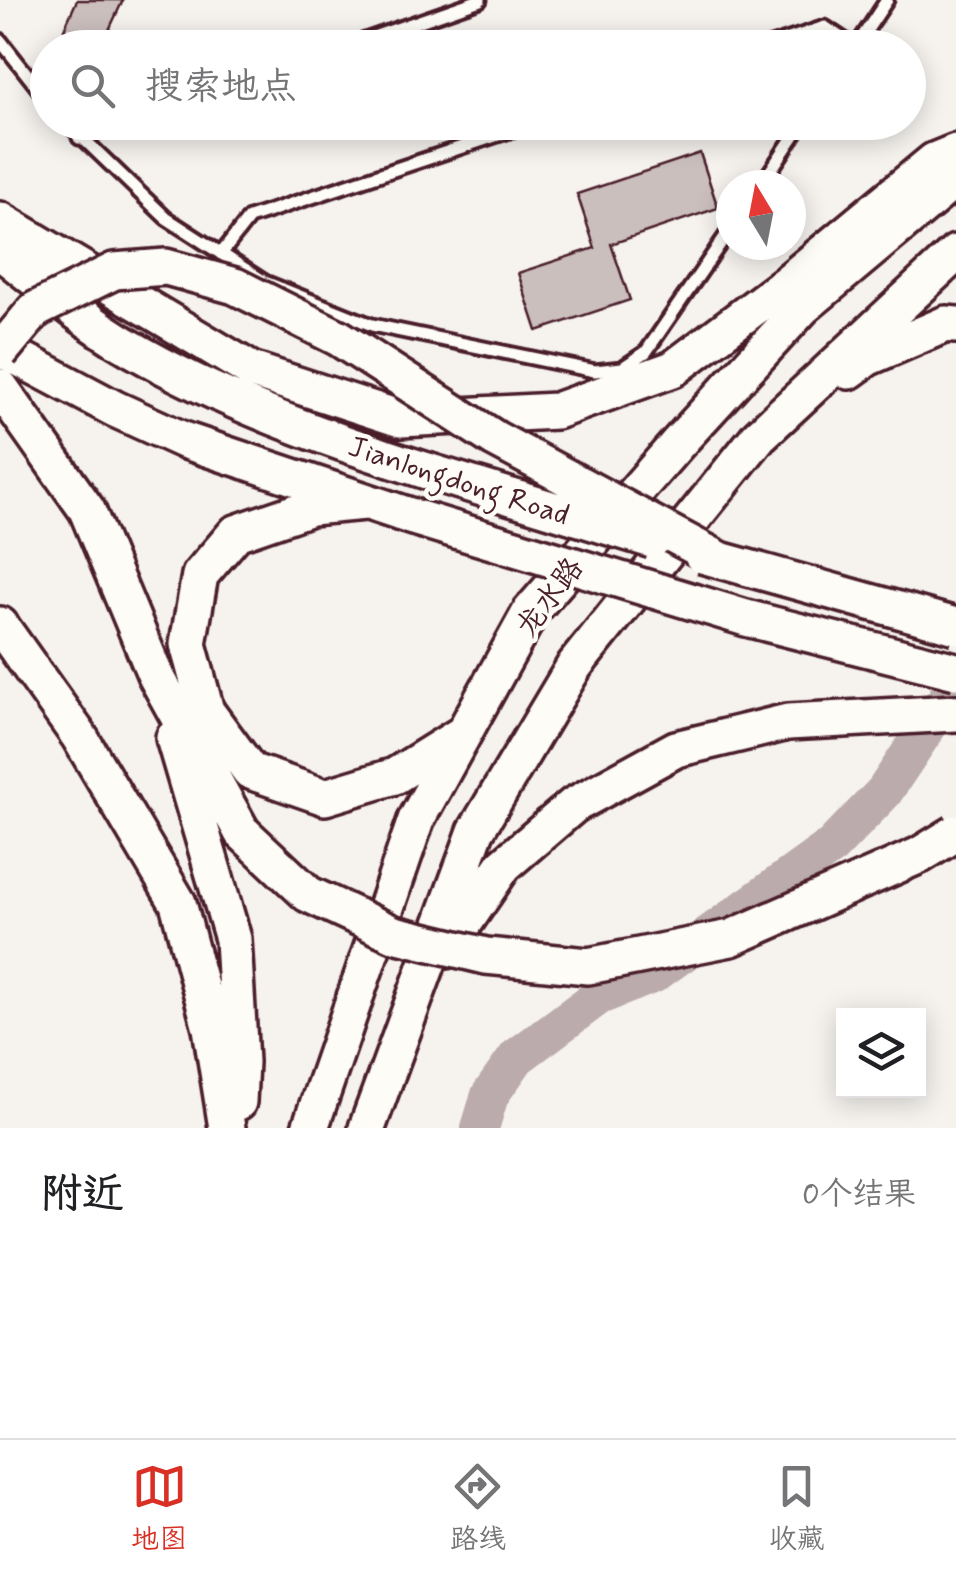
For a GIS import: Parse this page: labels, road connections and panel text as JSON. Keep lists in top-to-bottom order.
{
  "streets": {
    "main road": ["Jianlongdong Road", "龙水路"]
  },
  "north": "top",
  "page": {
    "search": "搜索地点",
    "heading": ["附近", "0个结果"],
    "nav": ["地图", "路线", "收藏"]
  }
}
